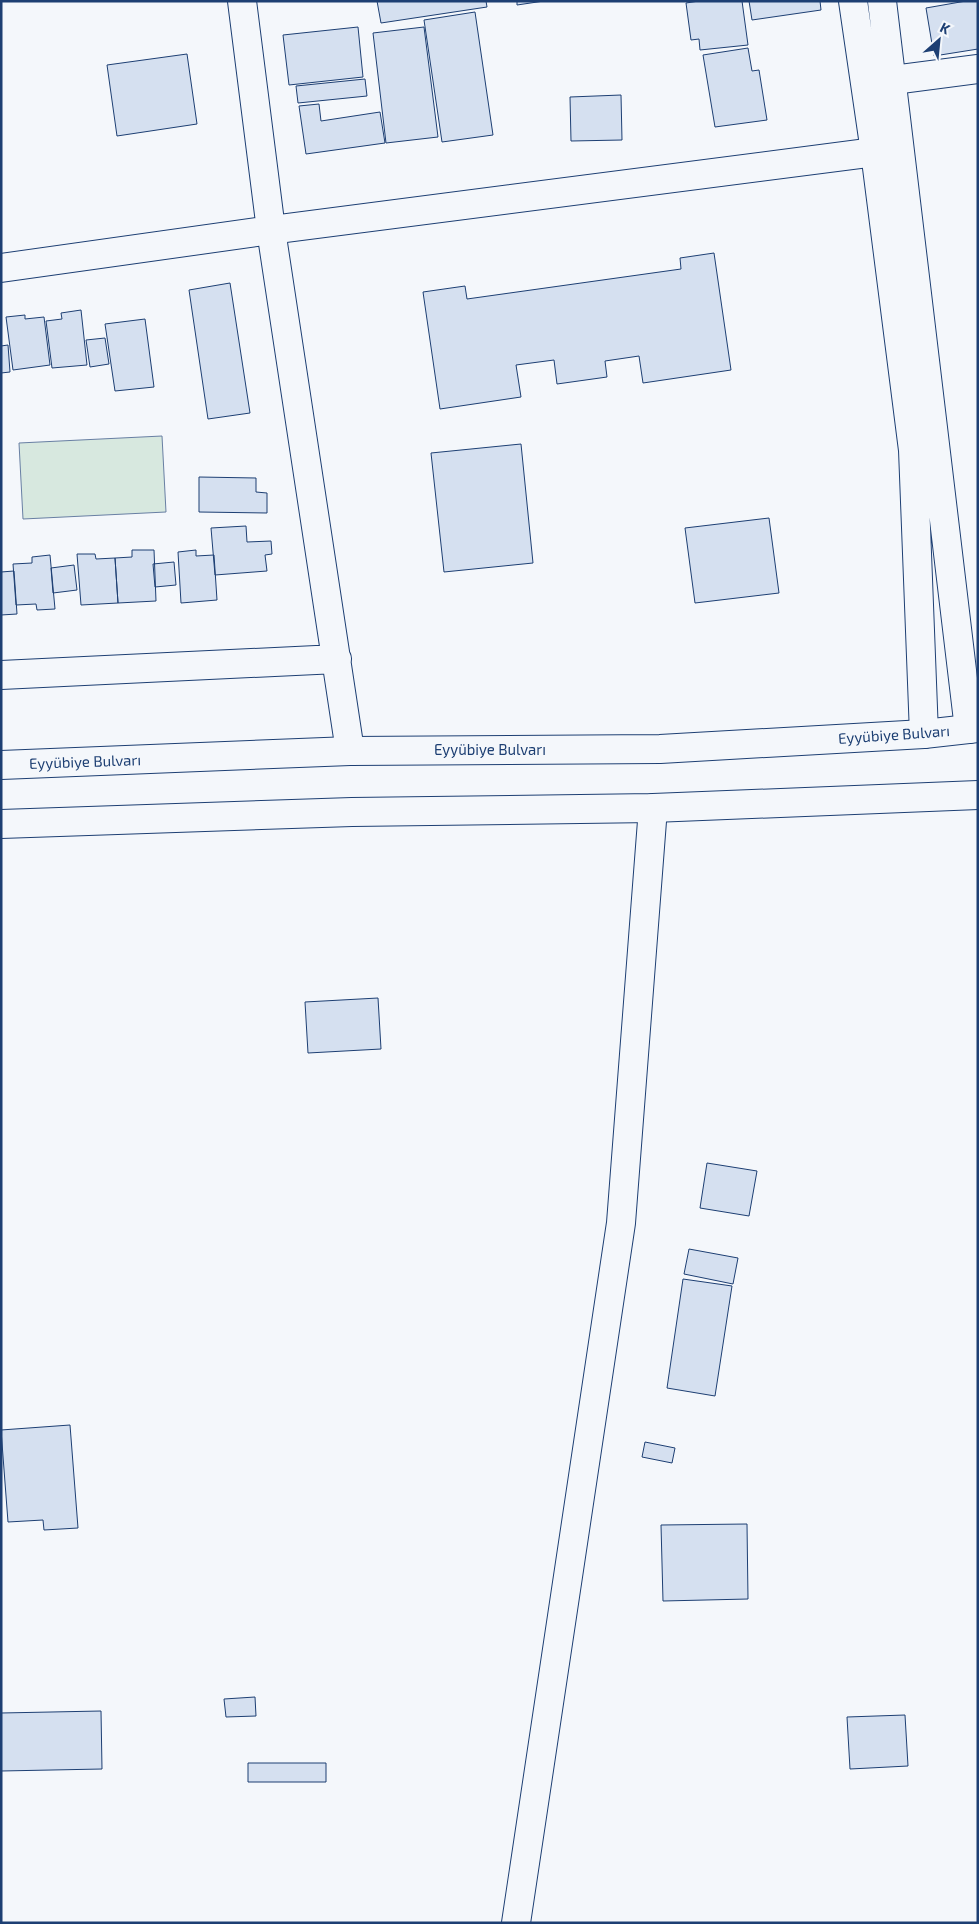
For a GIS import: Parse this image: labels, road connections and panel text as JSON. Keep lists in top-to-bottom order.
{
  "streets": {
    "main road": ["Eyyübiye Bulvarı"]
  },
  "north": "top right"
}
